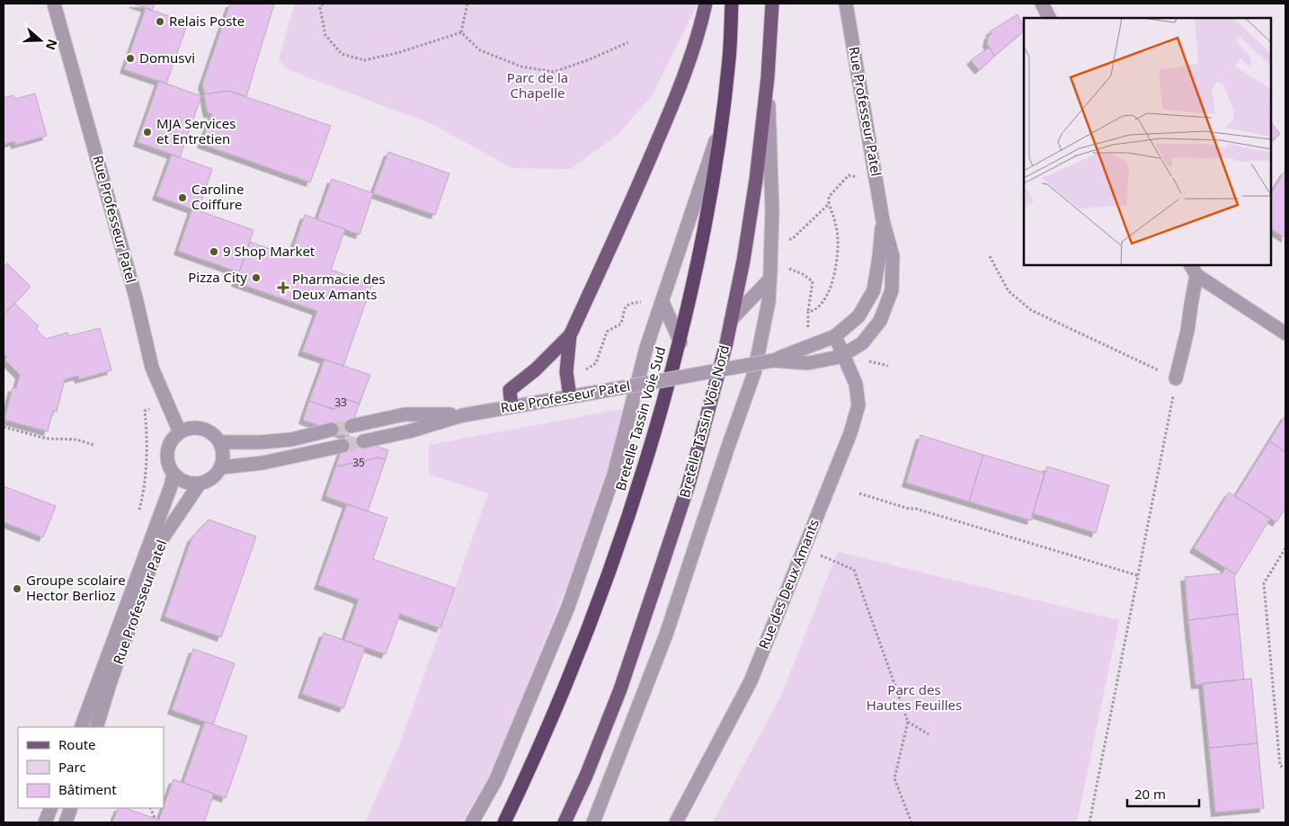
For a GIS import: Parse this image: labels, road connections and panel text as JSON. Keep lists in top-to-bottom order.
{
  "streets": {
    "highway": ["Bretelle Tassin Voie Sud"],
    "main road": ["Bretelle Tassin Voie Nord"],
    "street": ["Rue Professeur Patel", "Rue des Deux Amants"]
  },
  "crossings": [
    ["Rue Professeur Patel", "Rue des Deux Amants"]
  ],
  "parks": ["Parc de la Chapelle", "Parc des Hautes Feuilles"],
  "places": {
    "other": [
      "Relais Poste",
      "Domusvi",
      "MJA Services et Entretien",
      "Caroline Coiffure",
      "9 Shop Market",
      "Pizza City",
      "Groupe scolaire Hector Berlioz"
    ],
    "health": ["Pharmacie des Deux Amants"]
  },
  "house_numbers": ["33", "35"],
  "legend": ["Route", "Parc", "Bâtiment"],
  "scale_bar": "20 m",
  "north": "right"
}
